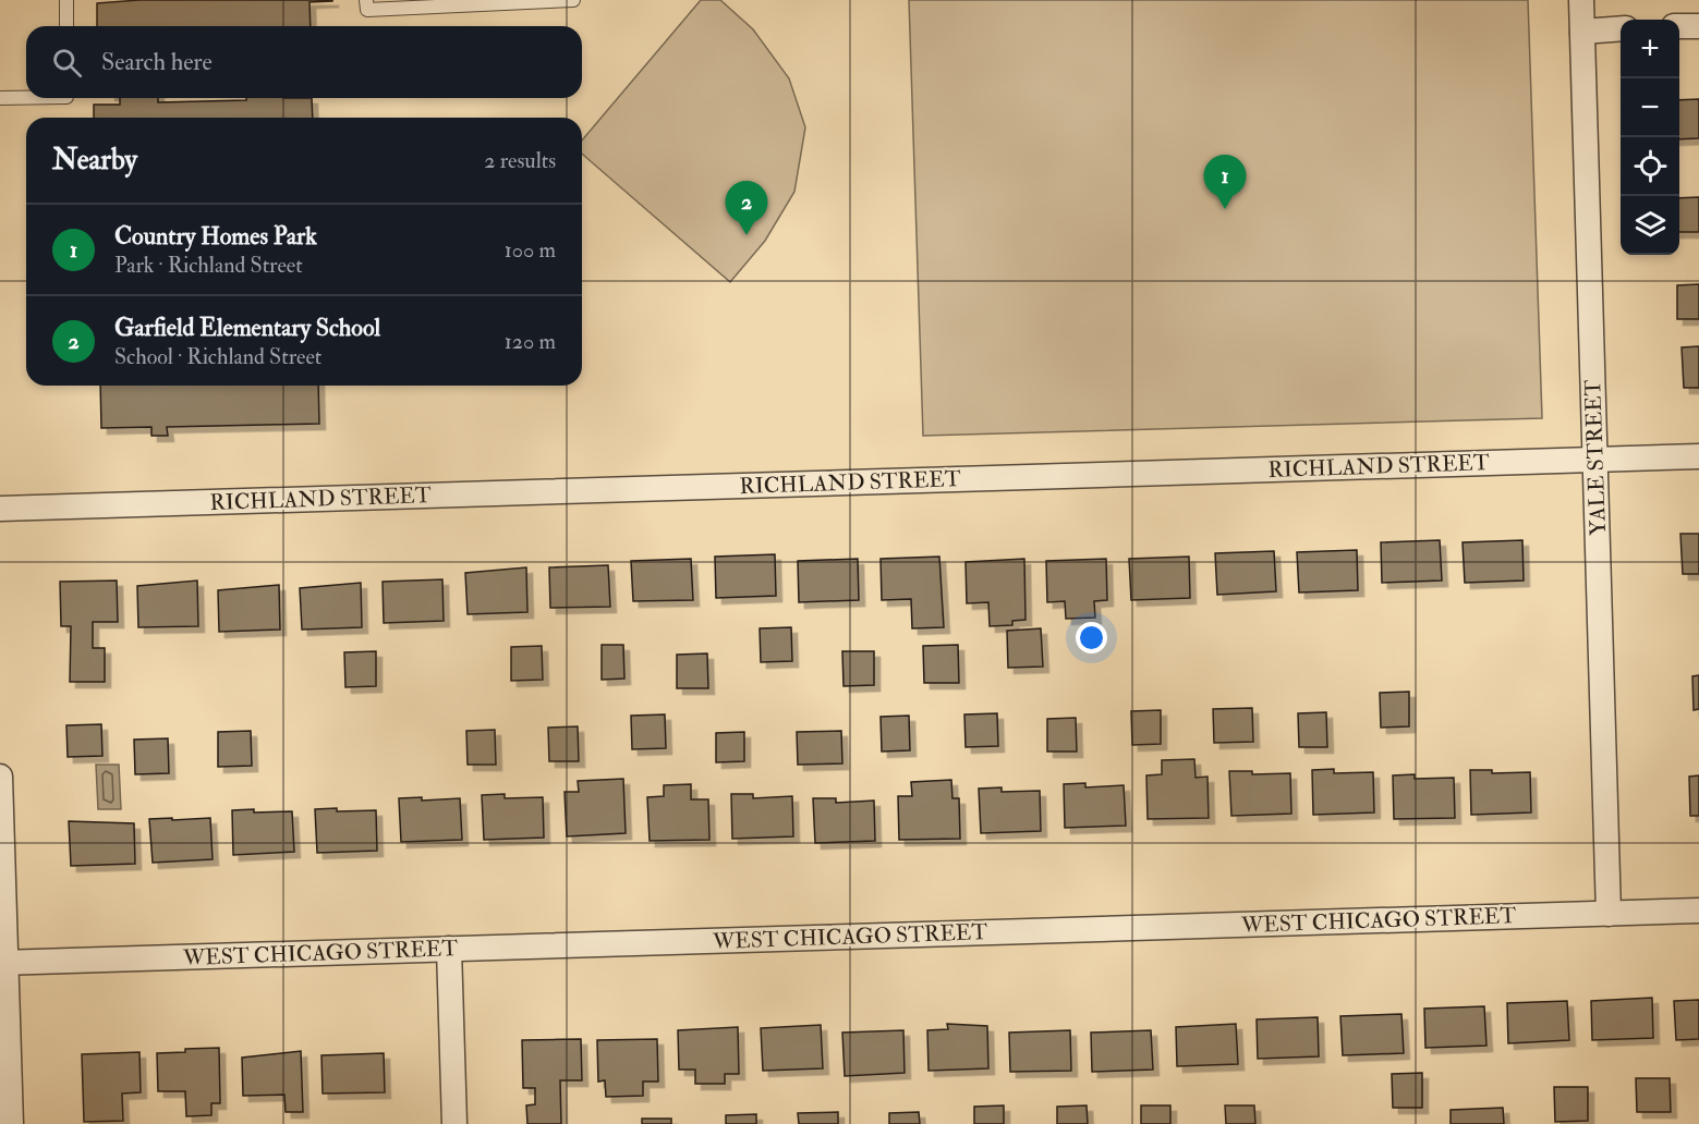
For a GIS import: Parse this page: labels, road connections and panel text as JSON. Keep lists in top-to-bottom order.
{
  "streets": {
    "street": ["YALE STREET", "RICHLAND STREET", "WEST CHICAGO STREET"]
  },
  "crossings": [
    ["YALE STREET", "RICHLAND STREET"],
    ["YALE STREET", "WEST CHICAGO STREET"]
  ],
  "page": {
    "map_buttons": ["+", "−"],
    "search": "Search here",
    "heading": ["Nearby", "2 results"],
    "pins": ["1", "2"],
    "list": [
      {
        "mark": "1",
        "name": "Country Homes Park",
        "note": "Park · Richland Street",
        "value": "100 m"
      },
      {
        "mark": "2",
        "name": "Garfield Elementary School",
        "note": "School · Richland Street",
        "value": "120 m"
      }
    ]
  }
}
